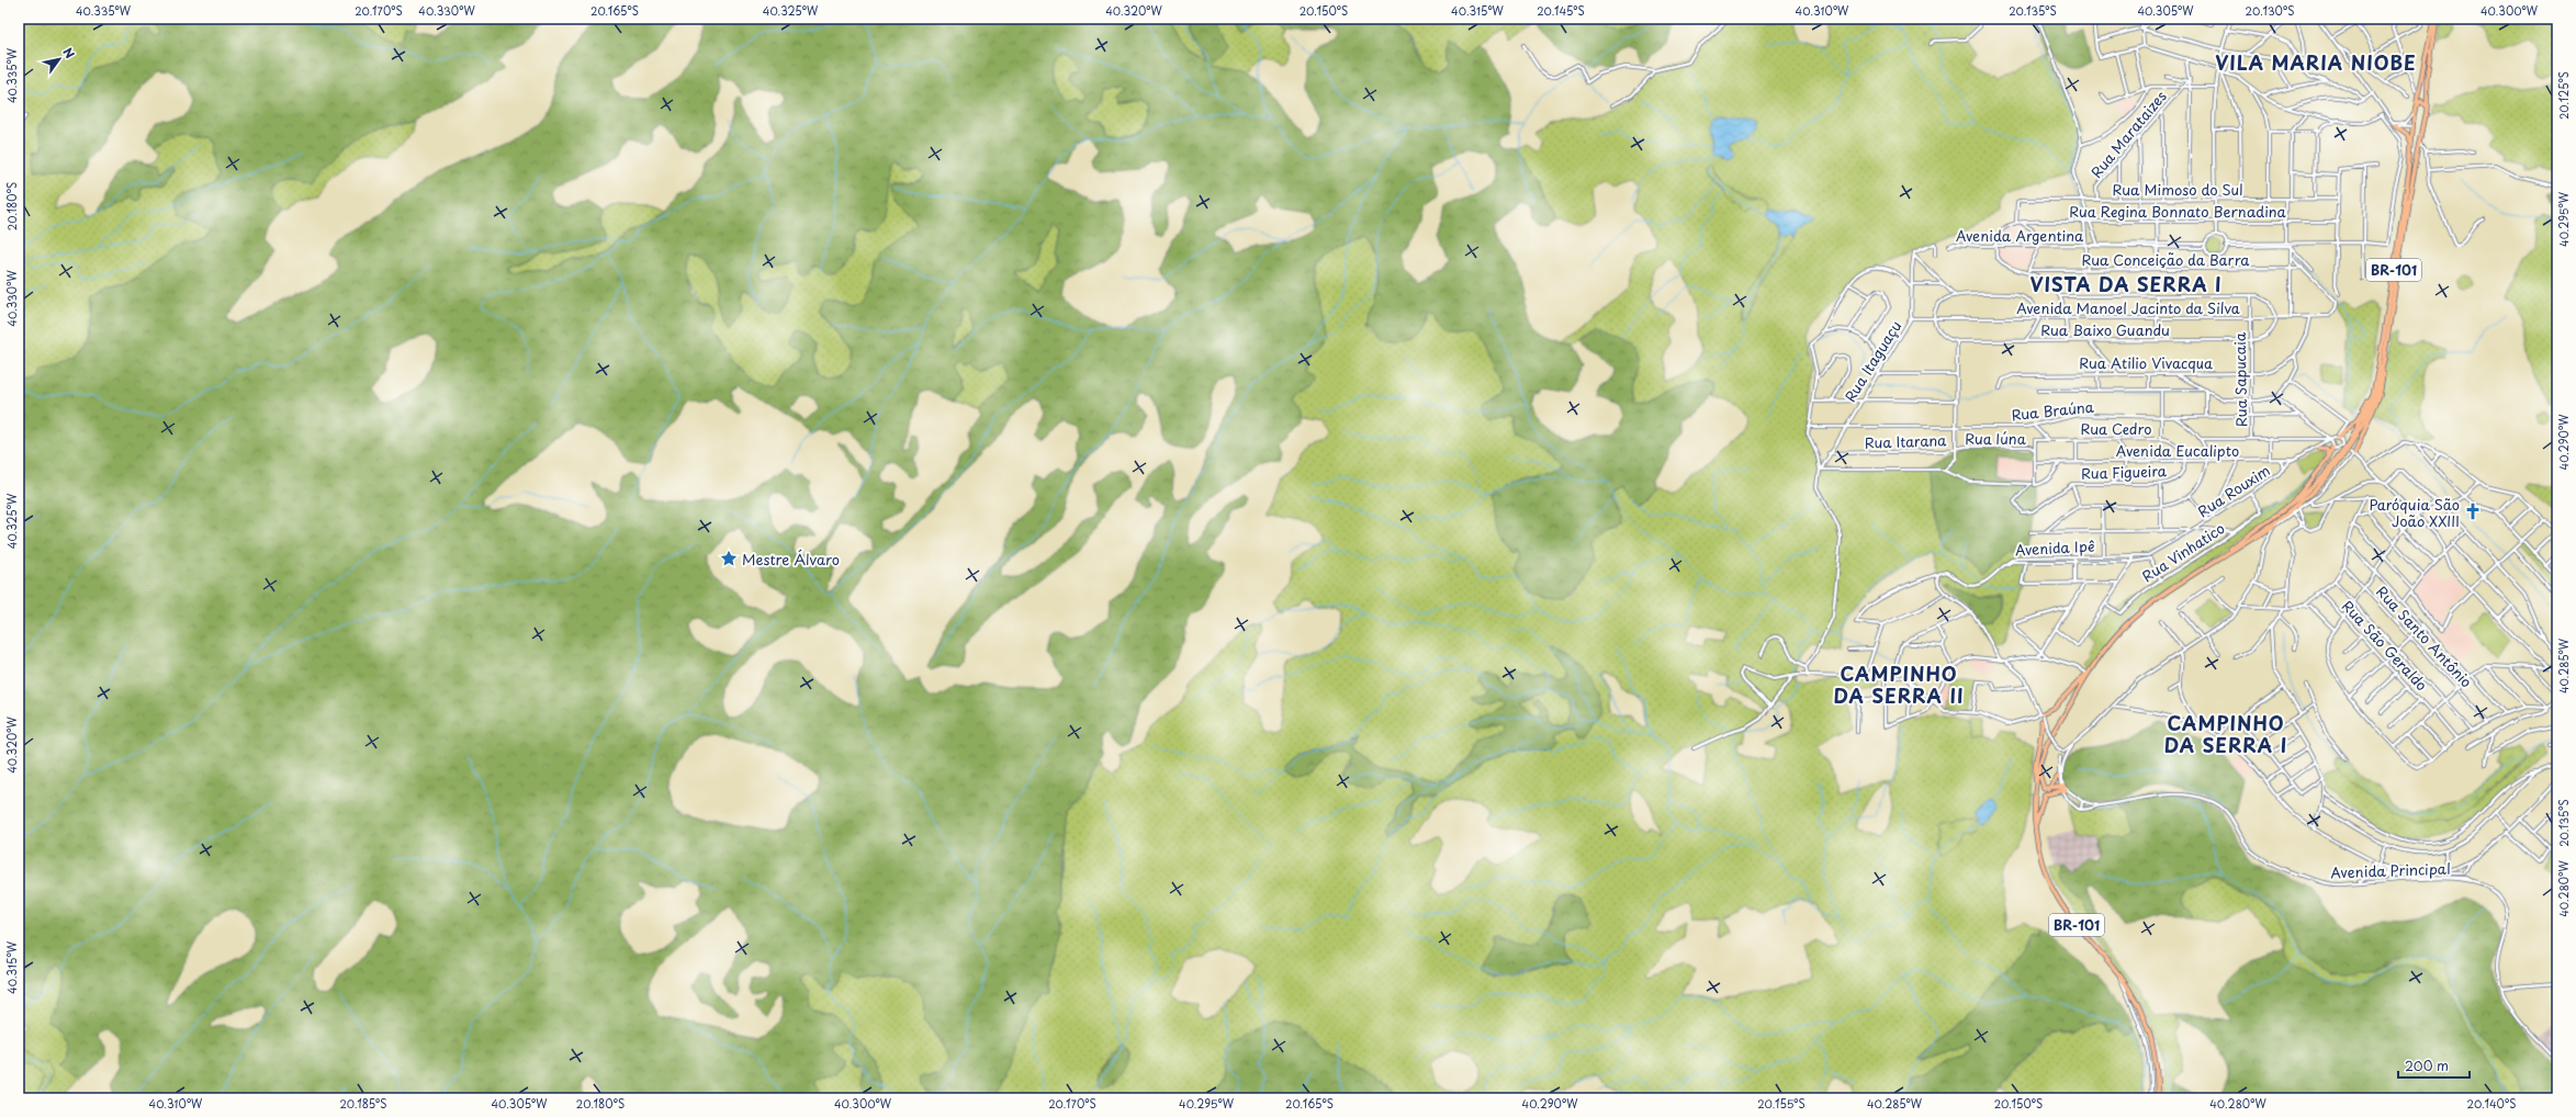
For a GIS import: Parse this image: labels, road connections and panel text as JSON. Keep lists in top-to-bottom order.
{
  "streets": {
    "main road": ["BR-101"],
    "street": [
      "Rua Marataizes",
      "Rua Mimoso do Sul",
      "Rua Regina Bonnato Bernadina",
      "Avenida Argentina",
      "Rua Conceição da Barra",
      "Avenida Manoel Jacinto da Silva",
      "Rua Baixo Guandu",
      "Rua Itaguaçu",
      "Rua Atilio Vivacqua",
      "Rua Sapucaia",
      "Rua Braúna",
      "Rua Cedro",
      "Rua Iúna",
      "Rua Itarana",
      "Avenida Eucalipto",
      "Rua Figueira",
      "Rua Rouxim",
      "Avenida Ipê",
      "Rua Vinhatico",
      "Rua Santo Antônio",
      "Rua São Geraldo",
      "Avenida Principal"
    ]
  },
  "crossings": [
    ["Rua Marataizes", "Rua Mimoso do Sul"],
    ["Rua Mimoso do Sul", "Rua Regina Bonnato Bernadina"],
    ["Rua Conceição da Barra", "Avenida Manoel Jacinto da Silva"],
    ["BR-101", "Avenida Eucalipto"],
    ["Avenida Manoel Jacinto da Silva", "Rua Baixo Guandu"],
    ["Avenida Manoel Jacinto da Silva", "Rua Itaguaçu"],
    ["Avenida Manoel Jacinto da Silva", "Rua Sapucaia"],
    ["Rua Baixo Guandu", "Rua Sapucaia"],
    ["Rua Itaguaçu", "Rua Braúna"],
    ["Rua Itaguaçu", "Rua Itarana"],
    ["Rua Atilio Vivacqua", "Rua Sapucaia"],
    ["Rua Sapucaia", "Rua Braúna"],
    ["Rua Cedro", "Rua Iúna"],
    ["Rua Cedro", "Avenida Eucalipto"],
    ["Rua Cedro", "Rua Figueira"],
    ["Rua Iúna", "Rua Itarana"],
    ["Avenida Eucalipto", "Rua Figueira"],
    ["Avenida Eucalipto", "Rua Rouxim"],
    ["Rua Rouxim", "Avenida Ipê"],
    ["Rua Rouxim", "Rua Vinhatico"],
    ["Avenida Ipê", "Rua Vinhatico"]
  ],
  "districts": [
    "VILA MARIA NIOBE",
    "VISTA DA SERRA I",
    "CAMPINHO DA SERRA II",
    "CAMPINHO DA SERRA I"
  ],
  "places": {
    "church": ["Paróquia São João XXIII"],
    "place": ["Mestre Álvaro"]
  },
  "scale_bar": "200 m",
  "north": "top right",
  "coordinates": [
    "40.335°W",
    "20.170°S",
    "40.330°W",
    "20.165°S",
    "40.325°W",
    "40.320°W",
    "20.150°S",
    "40.315°W",
    "20.145°S",
    "40.310°W",
    "20.135°S",
    "40.305°W",
    "20.130°S",
    "40.300°W",
    "20.125°S",
    "20.180°S",
    "40.295°W",
    "40.290°W",
    "40.285°W",
    "40.280°W",
    "20.185°S",
    "20.155°S",
    "20.140°S"
  ]
}
